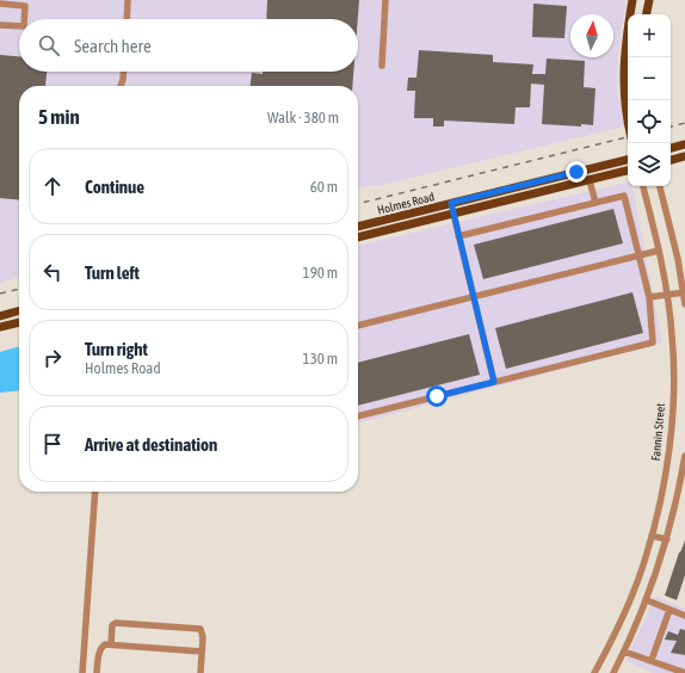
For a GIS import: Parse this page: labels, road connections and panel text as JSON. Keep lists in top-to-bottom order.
{
  "streets": {
    "main road": ["Holmes Road"],
    "street": ["Fannin Street"]
  },
  "north": "top",
  "page": {
    "map_buttons": ["+", "−"],
    "search": "Search here",
    "heading": ["5 min", "Walk · 380 m"],
    "list": [
      ["Continue", "60 m"],
      ["Turn left", "190 m"],
      ["Turn right", "Holmes Road", "130 m"],
      "Arrive at destination"
    ]
  }
}
